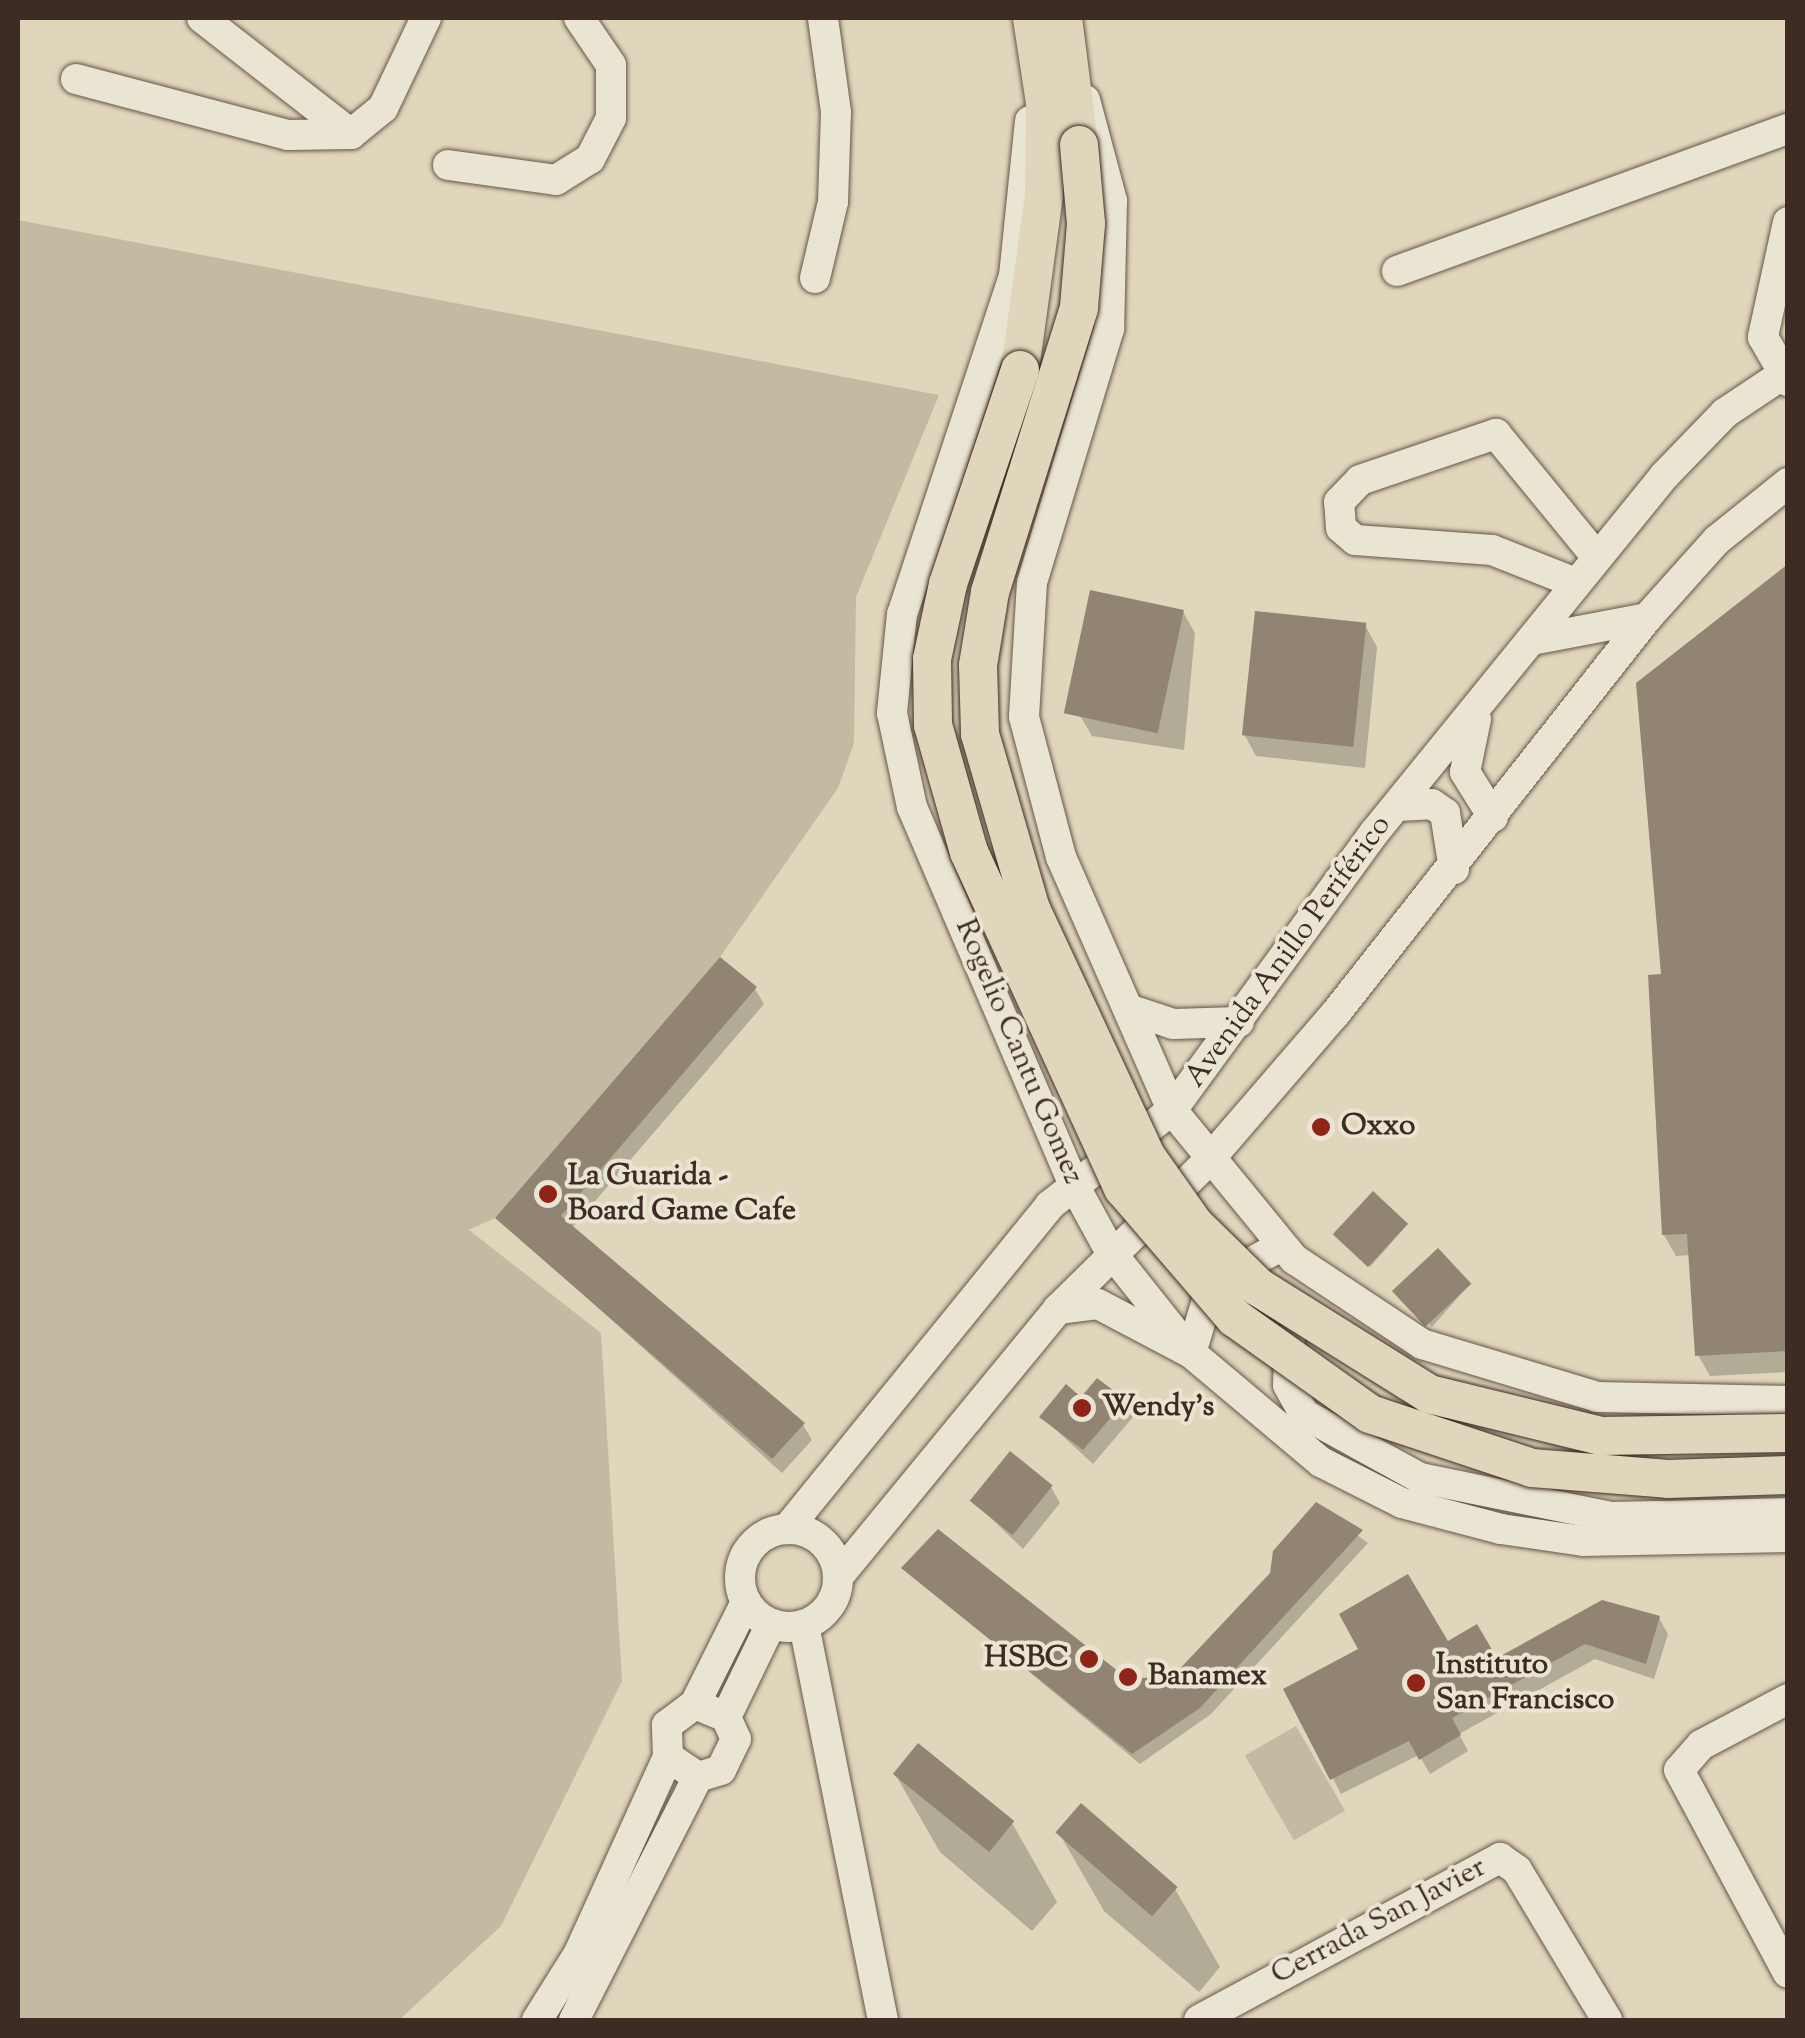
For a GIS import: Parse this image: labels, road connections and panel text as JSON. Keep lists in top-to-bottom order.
{
  "streets": {
    "street": ["Avenida Anillo Periférico", "Rogelio Cantu Gomez", "Cerrada San Javier"]
  },
  "crossings": [
    ["Avenida Anillo Periférico", "Rogelio Cantu Gomez"]
  ],
  "places": [
    "Oxxo",
    "La Guarida - Board Game Cafe",
    "Wendy's",
    "HSBC",
    "Banamex",
    "Instituto San Francisco"
  ]
}
